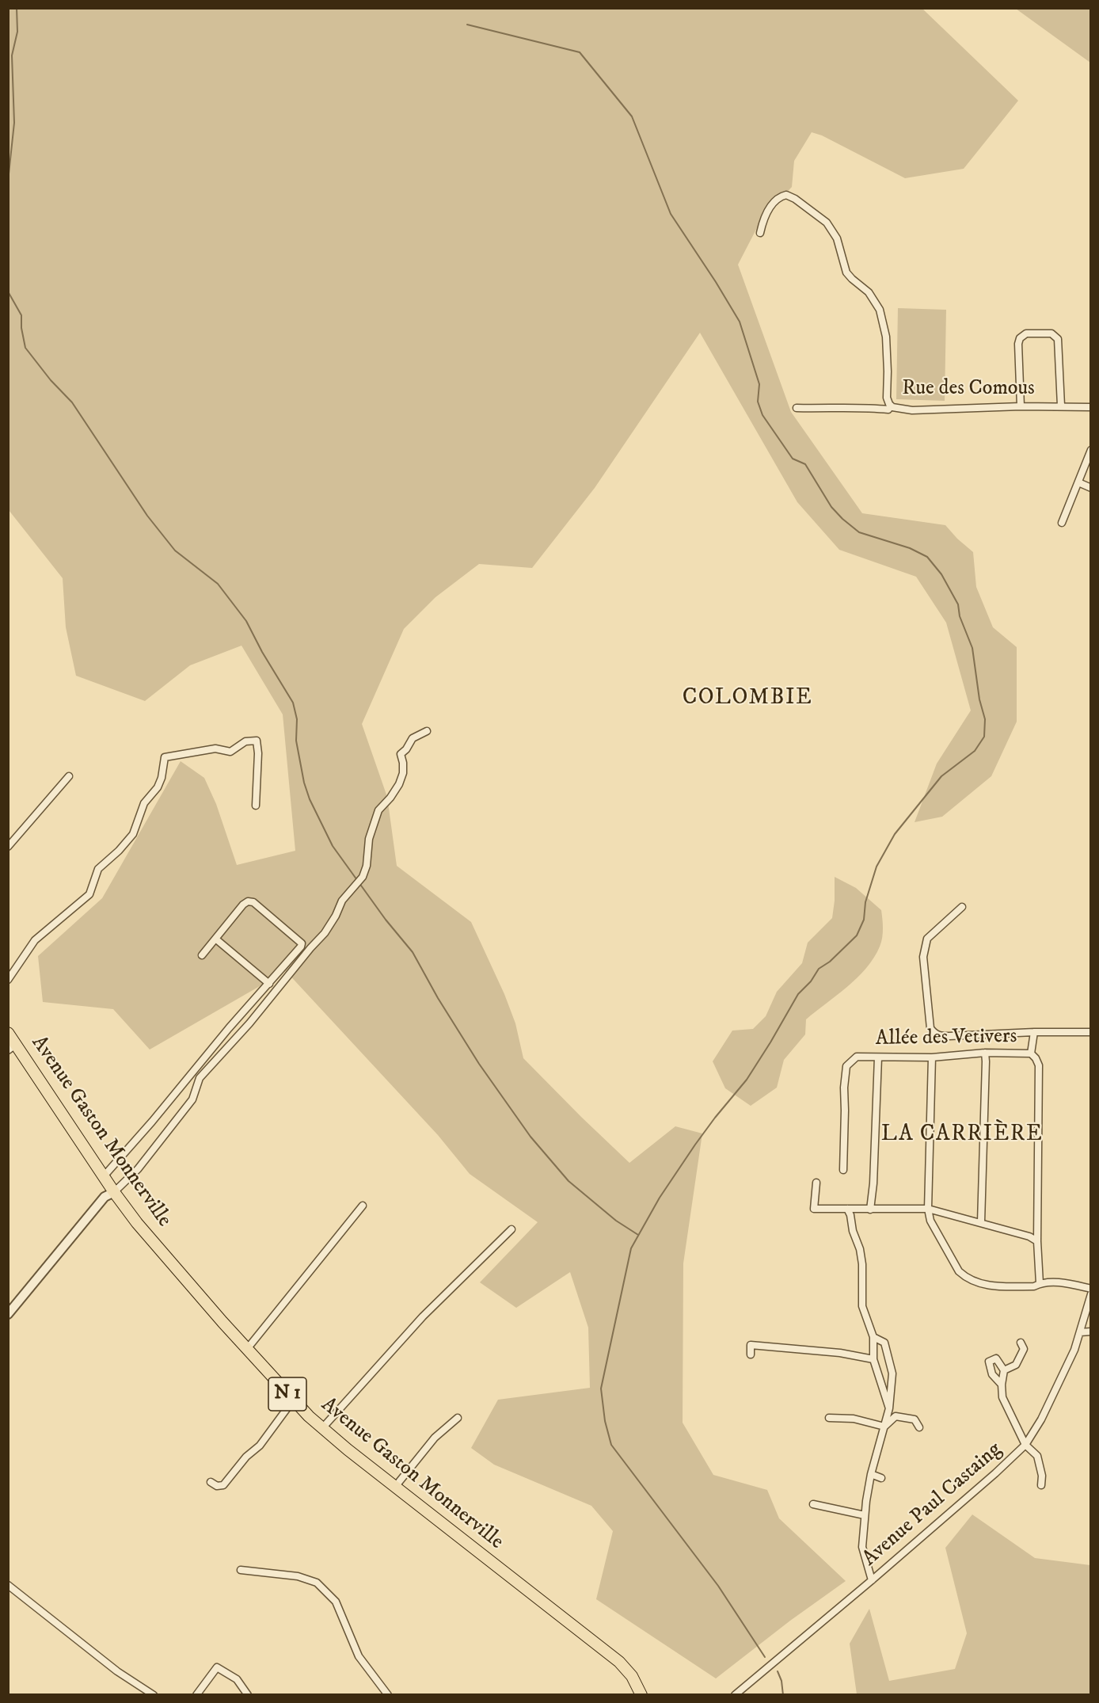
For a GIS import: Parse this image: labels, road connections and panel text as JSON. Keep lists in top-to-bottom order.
{
  "streets": {
    "main road": ["Avenue Gaston Monnerville", "N 1"],
    "street": ["Rue des Comous", "Allée des Vetivers", "Avenue Paul Castaing"]
  },
  "districts": ["COLOMBIE", "LA CARRIÈRE"]
}
